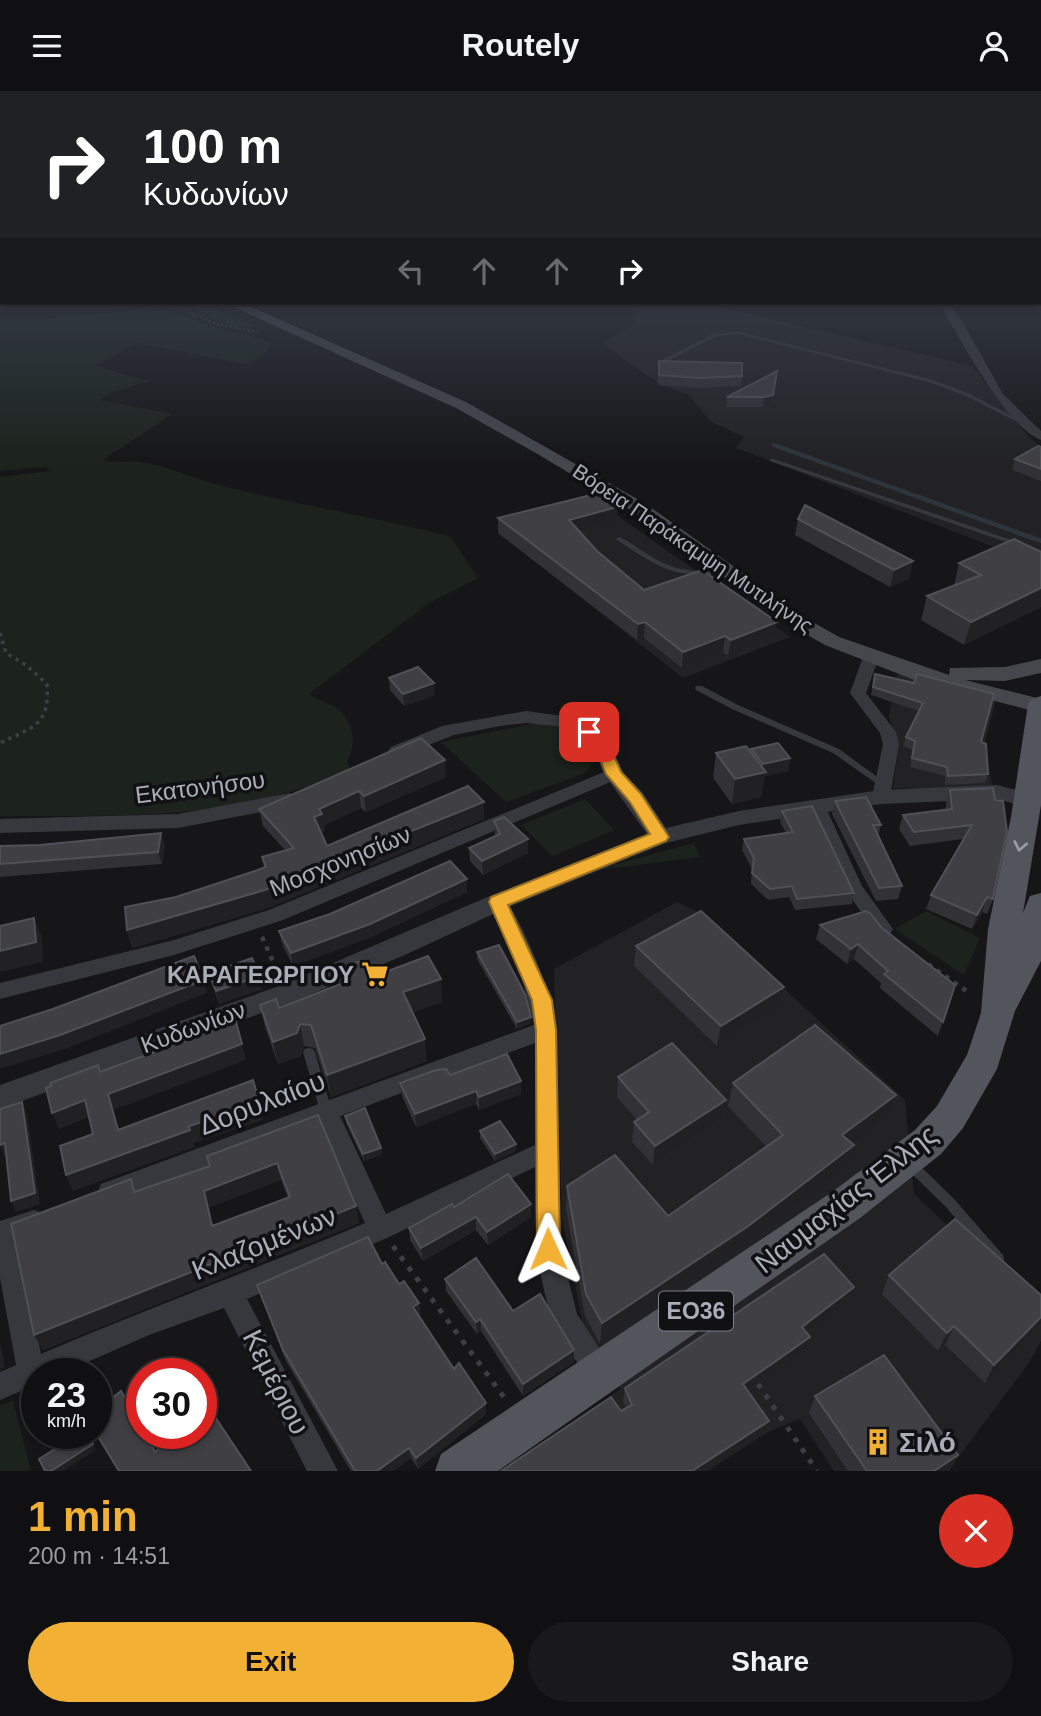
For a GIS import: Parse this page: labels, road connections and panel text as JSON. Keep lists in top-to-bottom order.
{
  "streets": {
    "main road": ["Βόρεια Παράκαμψη Μυτιλήνης", "Ναυμαχίας Έλλης", "ΕΟ36"],
    "street": [
      "Εκατονήσου",
      "Μοσχονησίων",
      "Κυδωνίων",
      "Δορυλαίου",
      "Κλαζομένων",
      "Κεμέριου"
    ]
  },
  "crossings": [
    ["Βόρεια Παράκαμψη Μυτιλήνης", "Ναυμαχίας Έλλης"],
    ["Κυδωνίων", "Ναυμαχίας Έλλης"],
    ["Ναυμαχίας Έλλης", "ΕΟ36"],
    ["Κλαζομένων", "Κεμέριου"]
  ],
  "places": {
    "supermarket": ["ΚΑΡΑΓΕΩΡΓΙΟΥ"],
    "building": ["Σιλό"]
  },
  "page": {
    "header": "Routely",
    "turn": ["100 m", "Κυδωνίων"],
    "speed": "23 km/h",
    "limit": "30",
    "heading": ["1 min", "200 m · 14:51"],
    "buttons": ["Exit", "Share"]
  }
}
